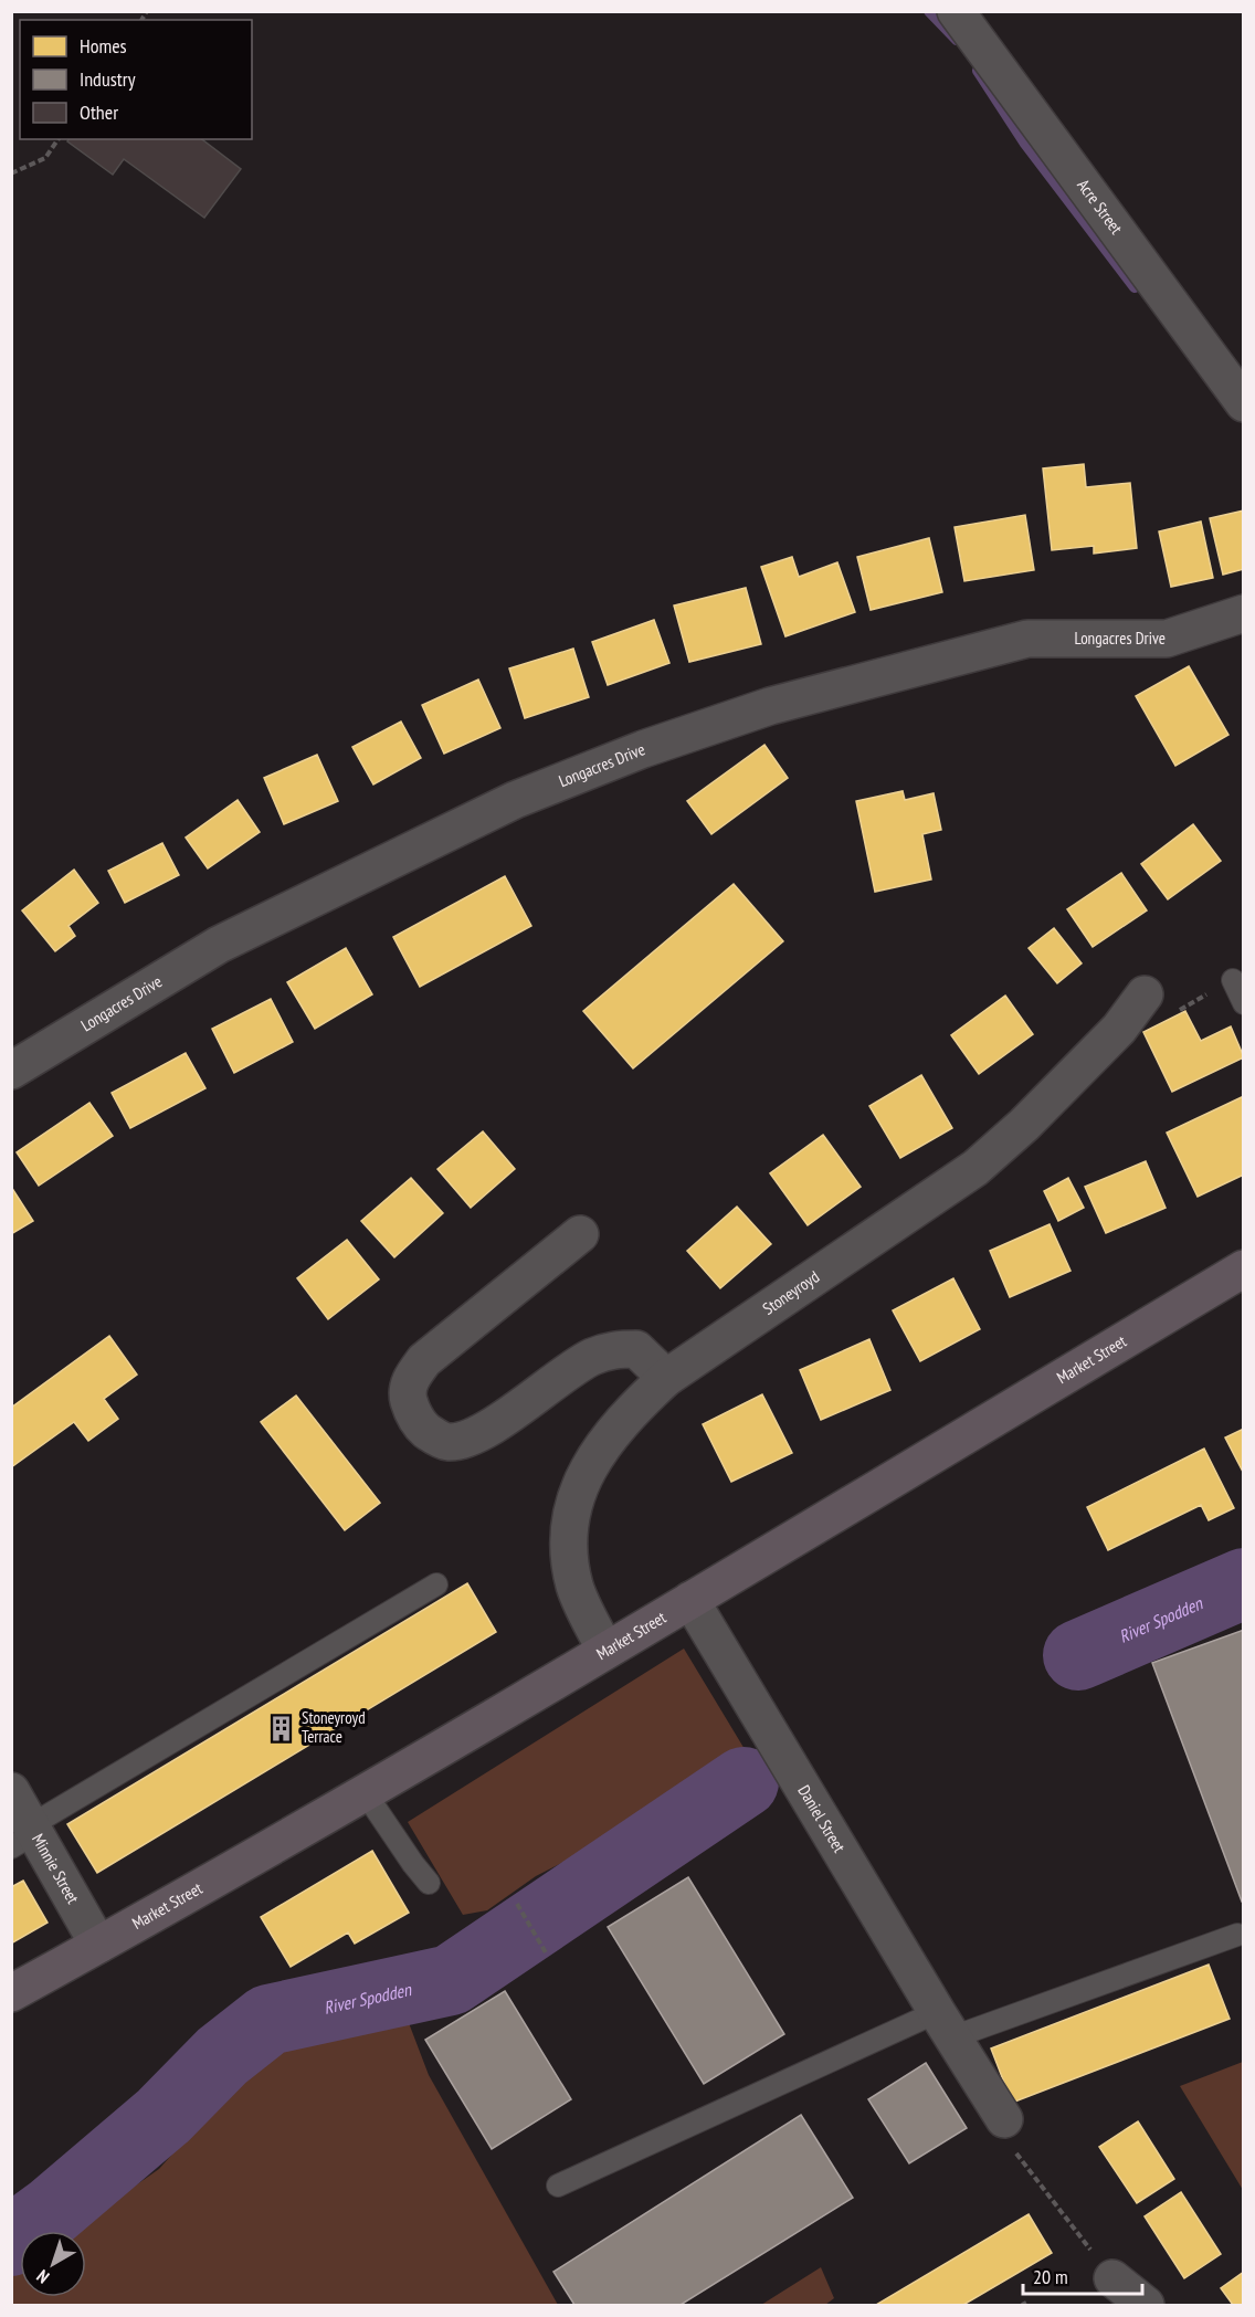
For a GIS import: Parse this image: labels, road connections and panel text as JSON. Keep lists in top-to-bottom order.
{
  "streets": {
    "main road": ["Market Street"],
    "street": [
      "Acre Street",
      "Longacres Drive",
      "Stoneyroyd",
      "Daniel Street",
      "Minnie Street"
    ]
  },
  "crossings": [
    ["Stoneyroyd", "Market Street"],
    ["Market Street", "Daniel Street"],
    ["Market Street", "Minnie Street"]
  ],
  "water": ["River Spodden"],
  "places": {
    "building": ["Stoneyroyd Terrace"]
  },
  "legend": ["Homes", "Industry", "Other"],
  "scale_bar": "20 m",
  "north": "bottom left"
}
